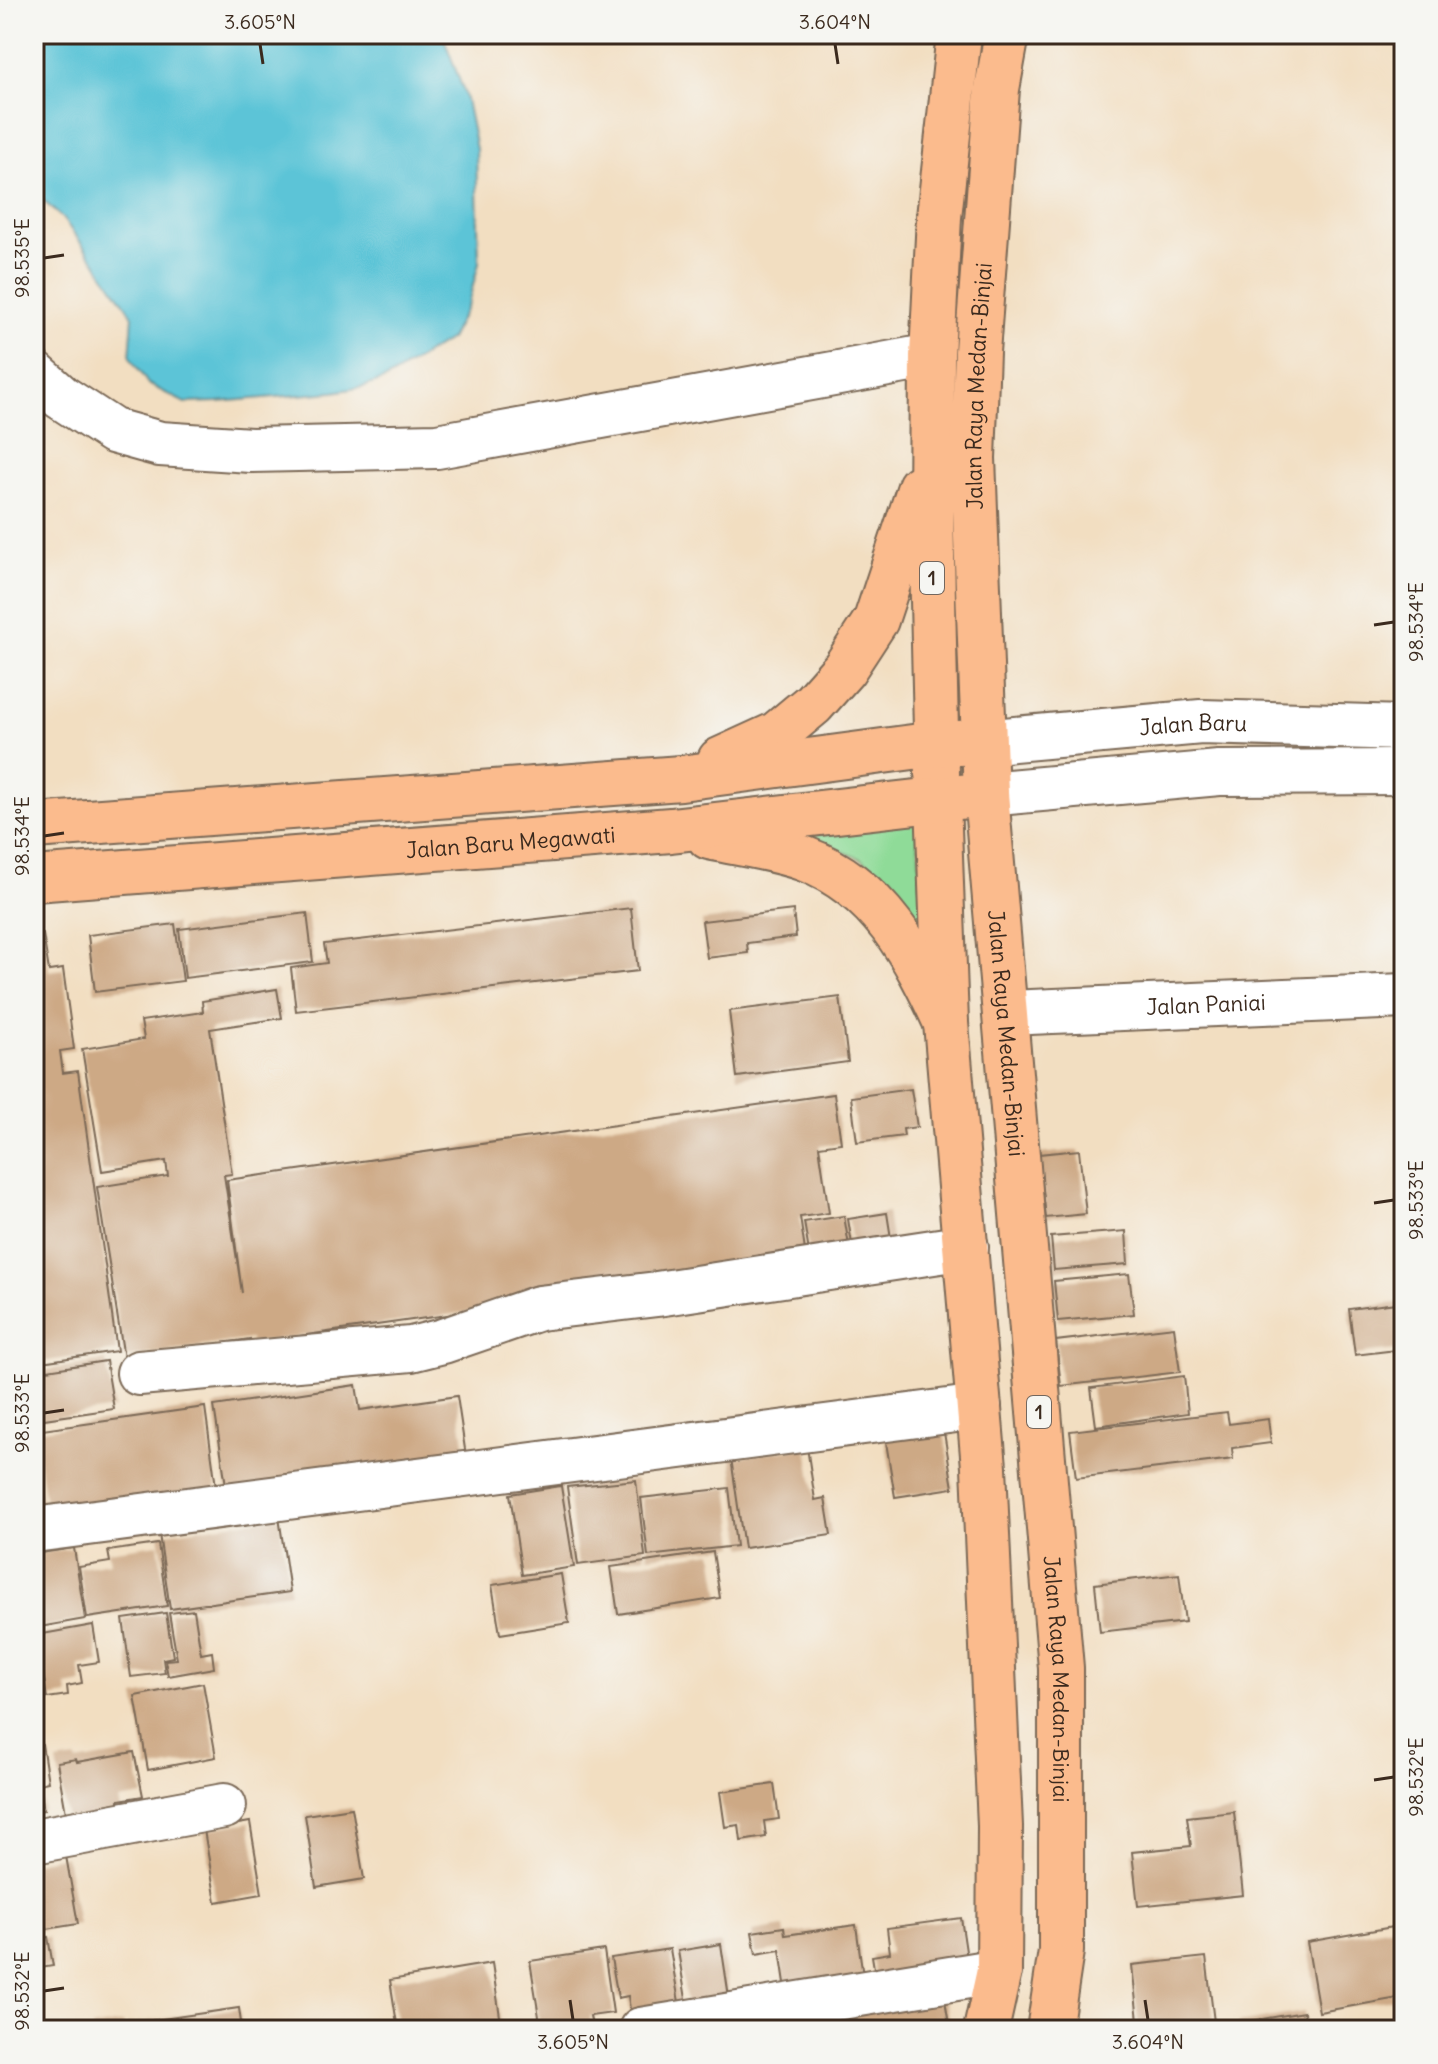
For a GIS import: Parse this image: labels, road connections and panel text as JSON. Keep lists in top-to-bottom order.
{
  "streets": {
    "main road": ["Jalan Raya Medan-Binjai", "1", "Jalan Baru Megawati"],
    "street": ["Jalan Baru", "Jalan Paniai"]
  },
  "crossings": [
    ["Jalan Raya Medan-Binjai", "Jalan Baru"],
    ["Jalan Raya Medan-Binjai", "Jalan Baru Megawati"],
    ["Jalan Raya Medan-Binjai", "Jalan Paniai"]
  ],
  "coordinates": [
    "3.605°N",
    "3.604°N",
    "98.535°E",
    "98.534°E",
    "98.533°E",
    "98.532°E"
  ]
}
